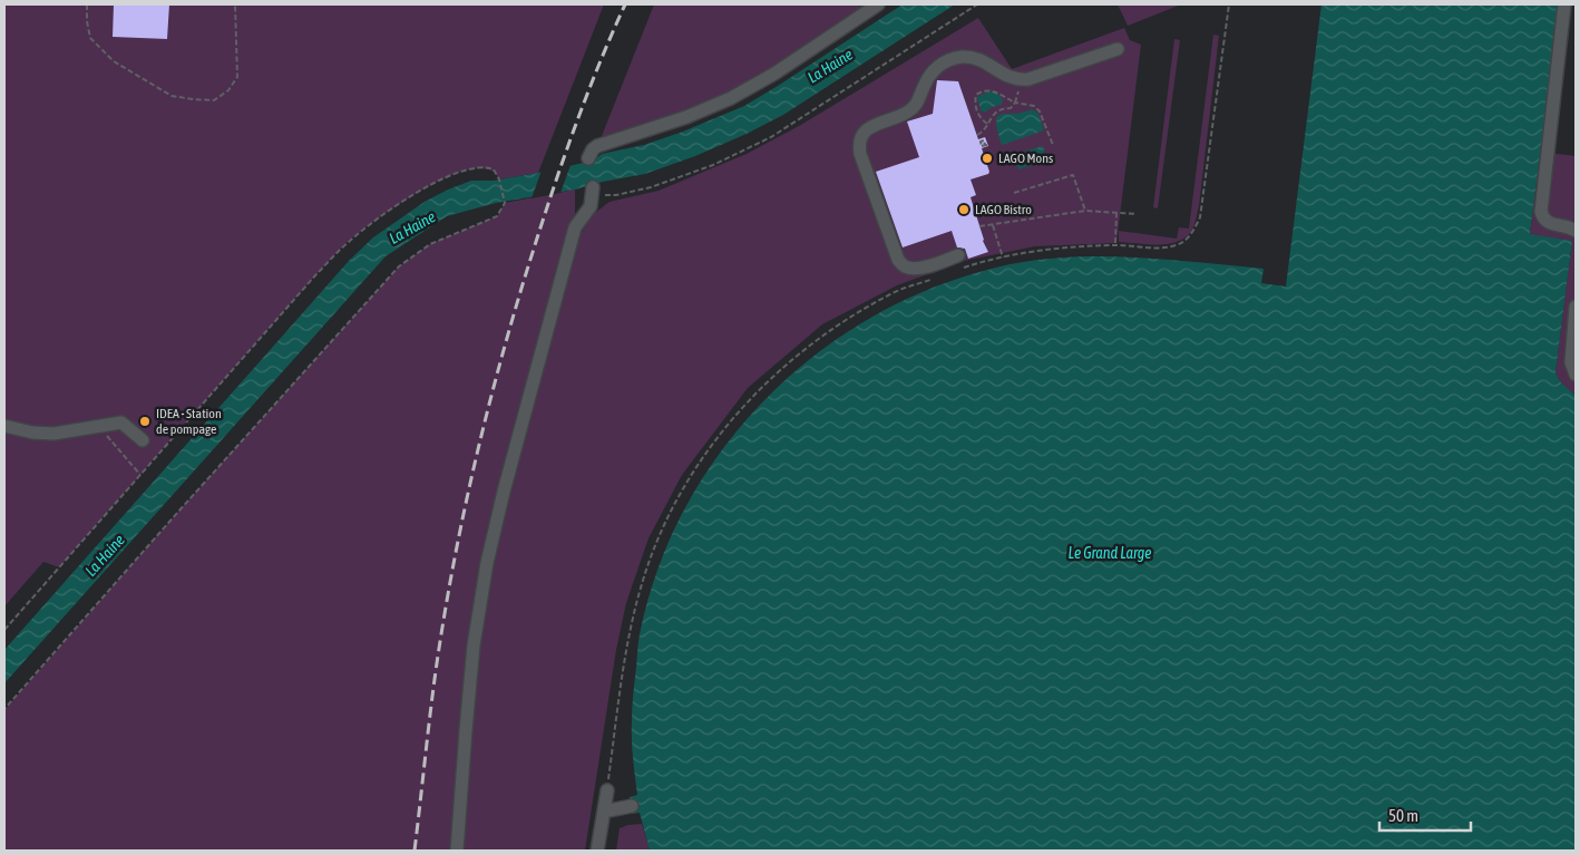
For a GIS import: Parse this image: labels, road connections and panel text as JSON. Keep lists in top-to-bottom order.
{
  "water": ["La Haine", "Le Grand Large"],
  "places": ["LAGO Mons", "LAGO Bistro", "IDEA - Station de pompage"],
  "scale_bar": "50 m"
}
